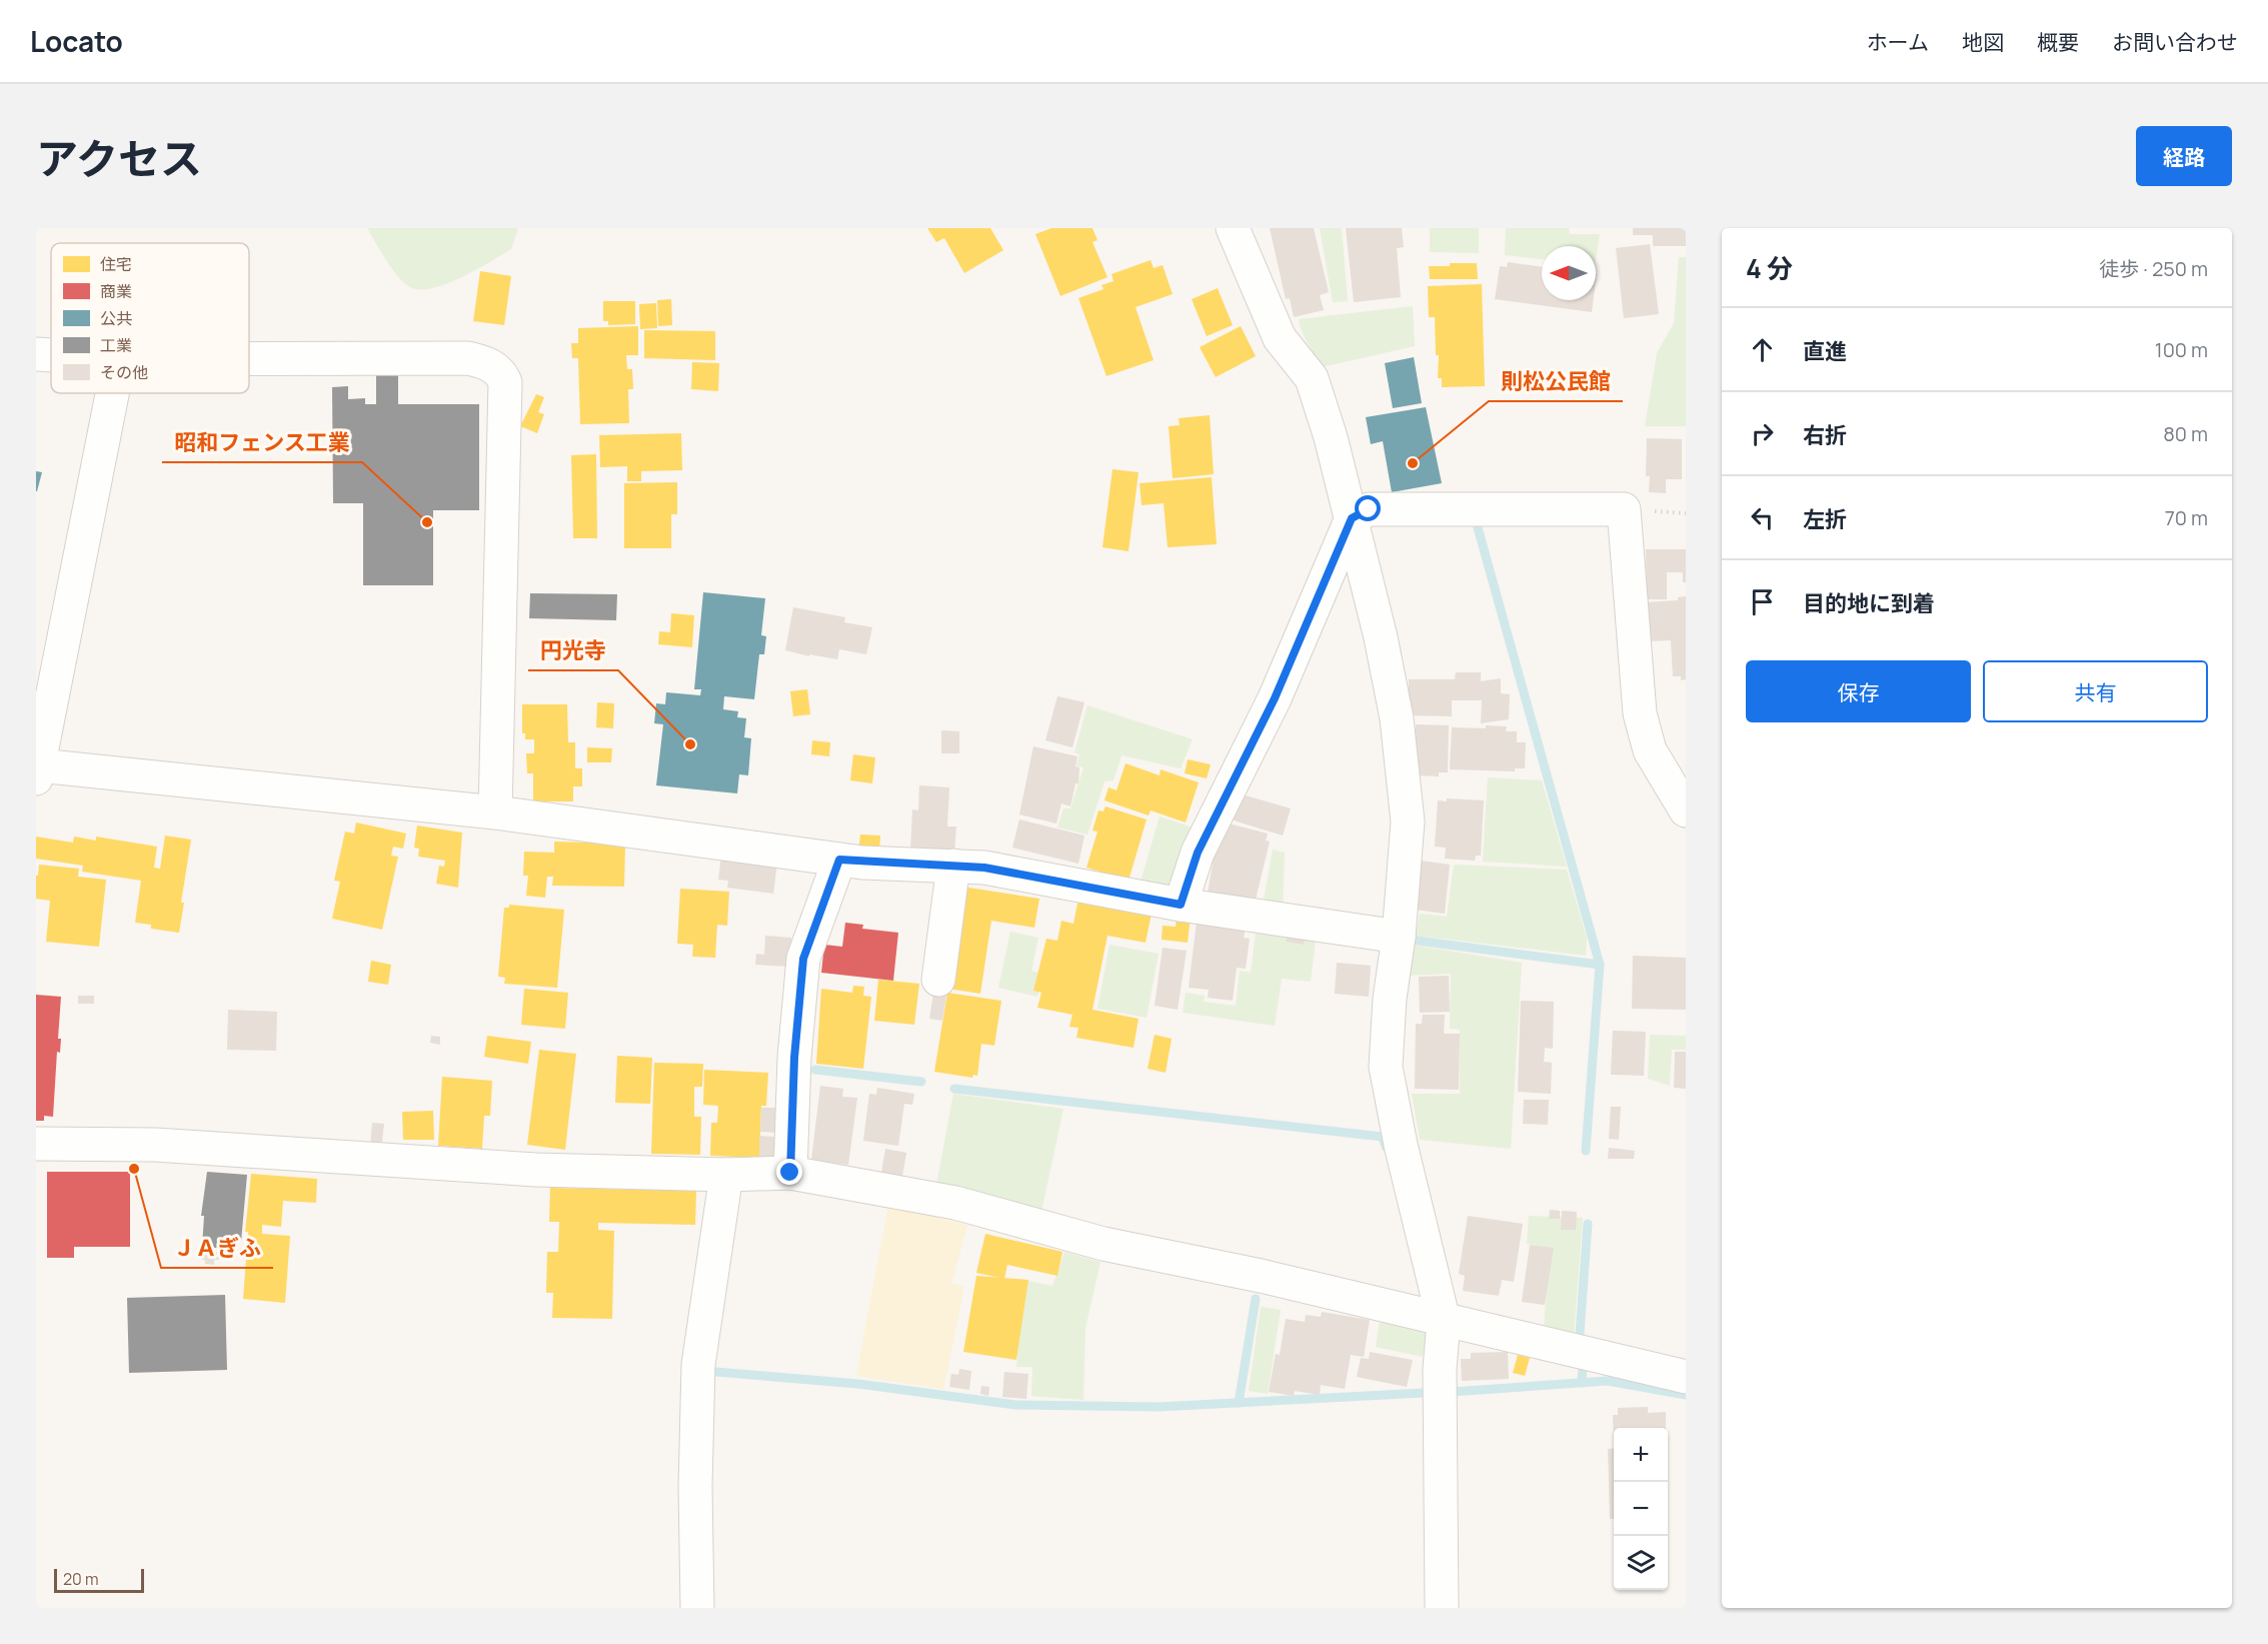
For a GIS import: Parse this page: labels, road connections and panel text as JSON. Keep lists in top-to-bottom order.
{
  "places": [
    "則松公民館",
    "昭和フェンス工業",
    "円光寺",
    "ＪＡぎふ"
  ],
  "legend": [
    "住宅",
    "商業",
    "公共",
    "工業",
    "その他"
  ],
  "scale_bar": "20 m",
  "north": "left",
  "page": {
    "header": "Locato",
    "nav": [
      "ホーム",
      "地図",
      "概要",
      "お問い合わせ"
    ],
    "title": "アクセス",
    "buttons": [
      "経路",
      ["保存", "共有"]
    ],
    "heading": ["4 分", "徒歩 · 250 m"],
    "list": [
      ["直進", "100 m"],
      ["右折", "80 m"],
      ["左折", "70 m"],
      "目的地に到着"
    ],
    "map_buttons": ["+", "−"],
    "scale": "20 m"
  }
}
